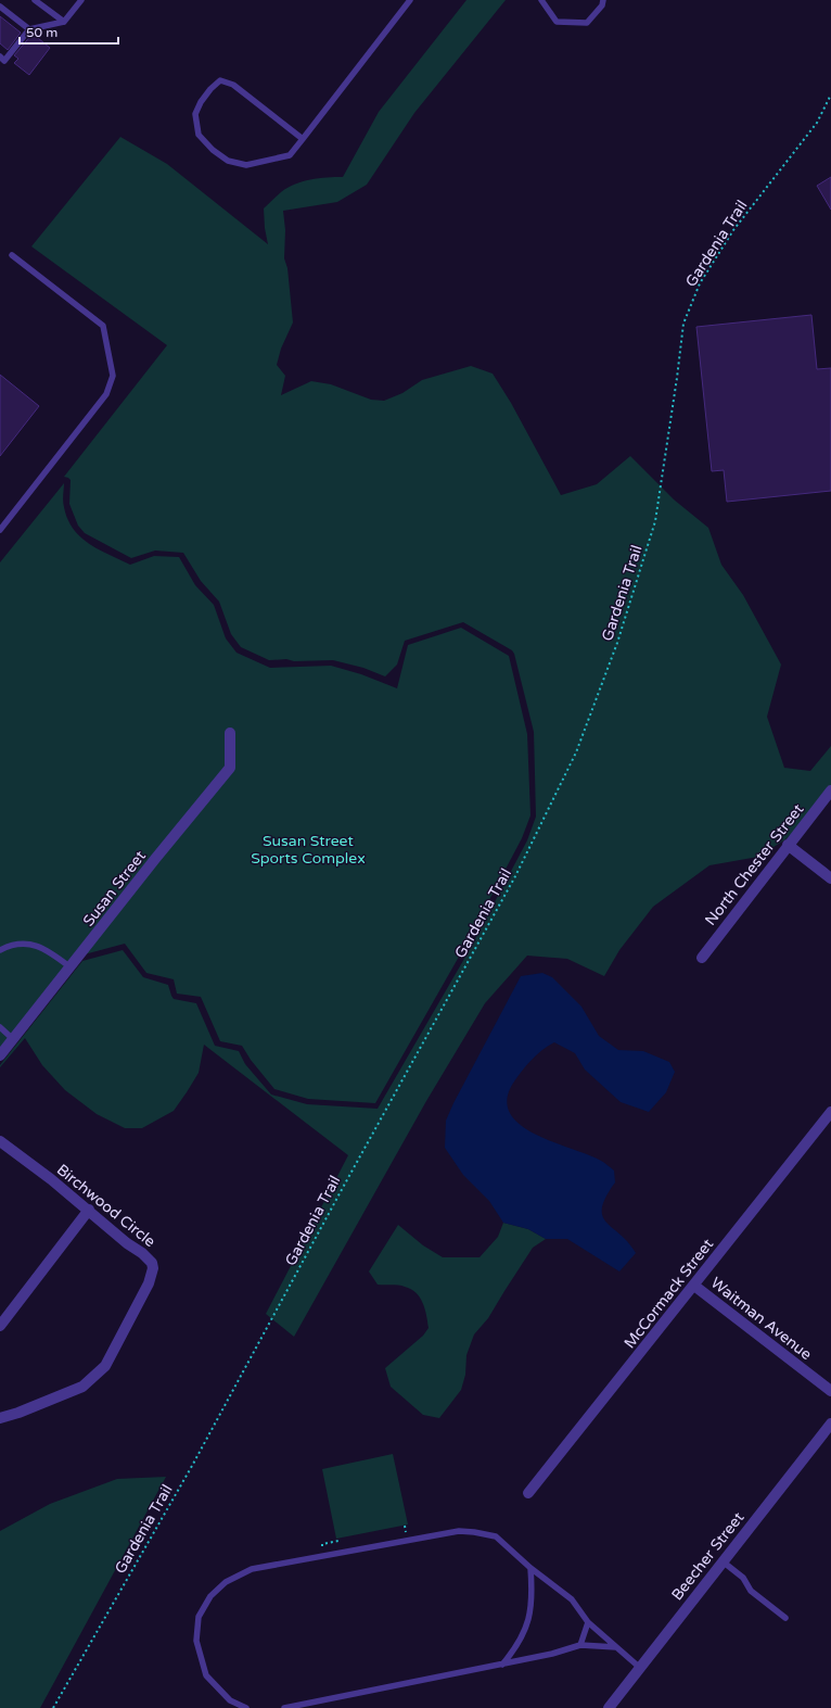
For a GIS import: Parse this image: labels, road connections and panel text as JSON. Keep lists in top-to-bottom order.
{
  "streets": {
    "street": [
      "North Chester Street",
      "Susan Street",
      "Birchwood Circle",
      "McCormack Street",
      "Waitman Avenue",
      "Beecher Street"
    ],
    "path": ["Gardenia Trail"]
  },
  "crossings": [
    ["McCormack Street", "Waitman Avenue"]
  ],
  "parks": ["Susan Street Sports Complex"],
  "scale_bar": "50 m"
}
